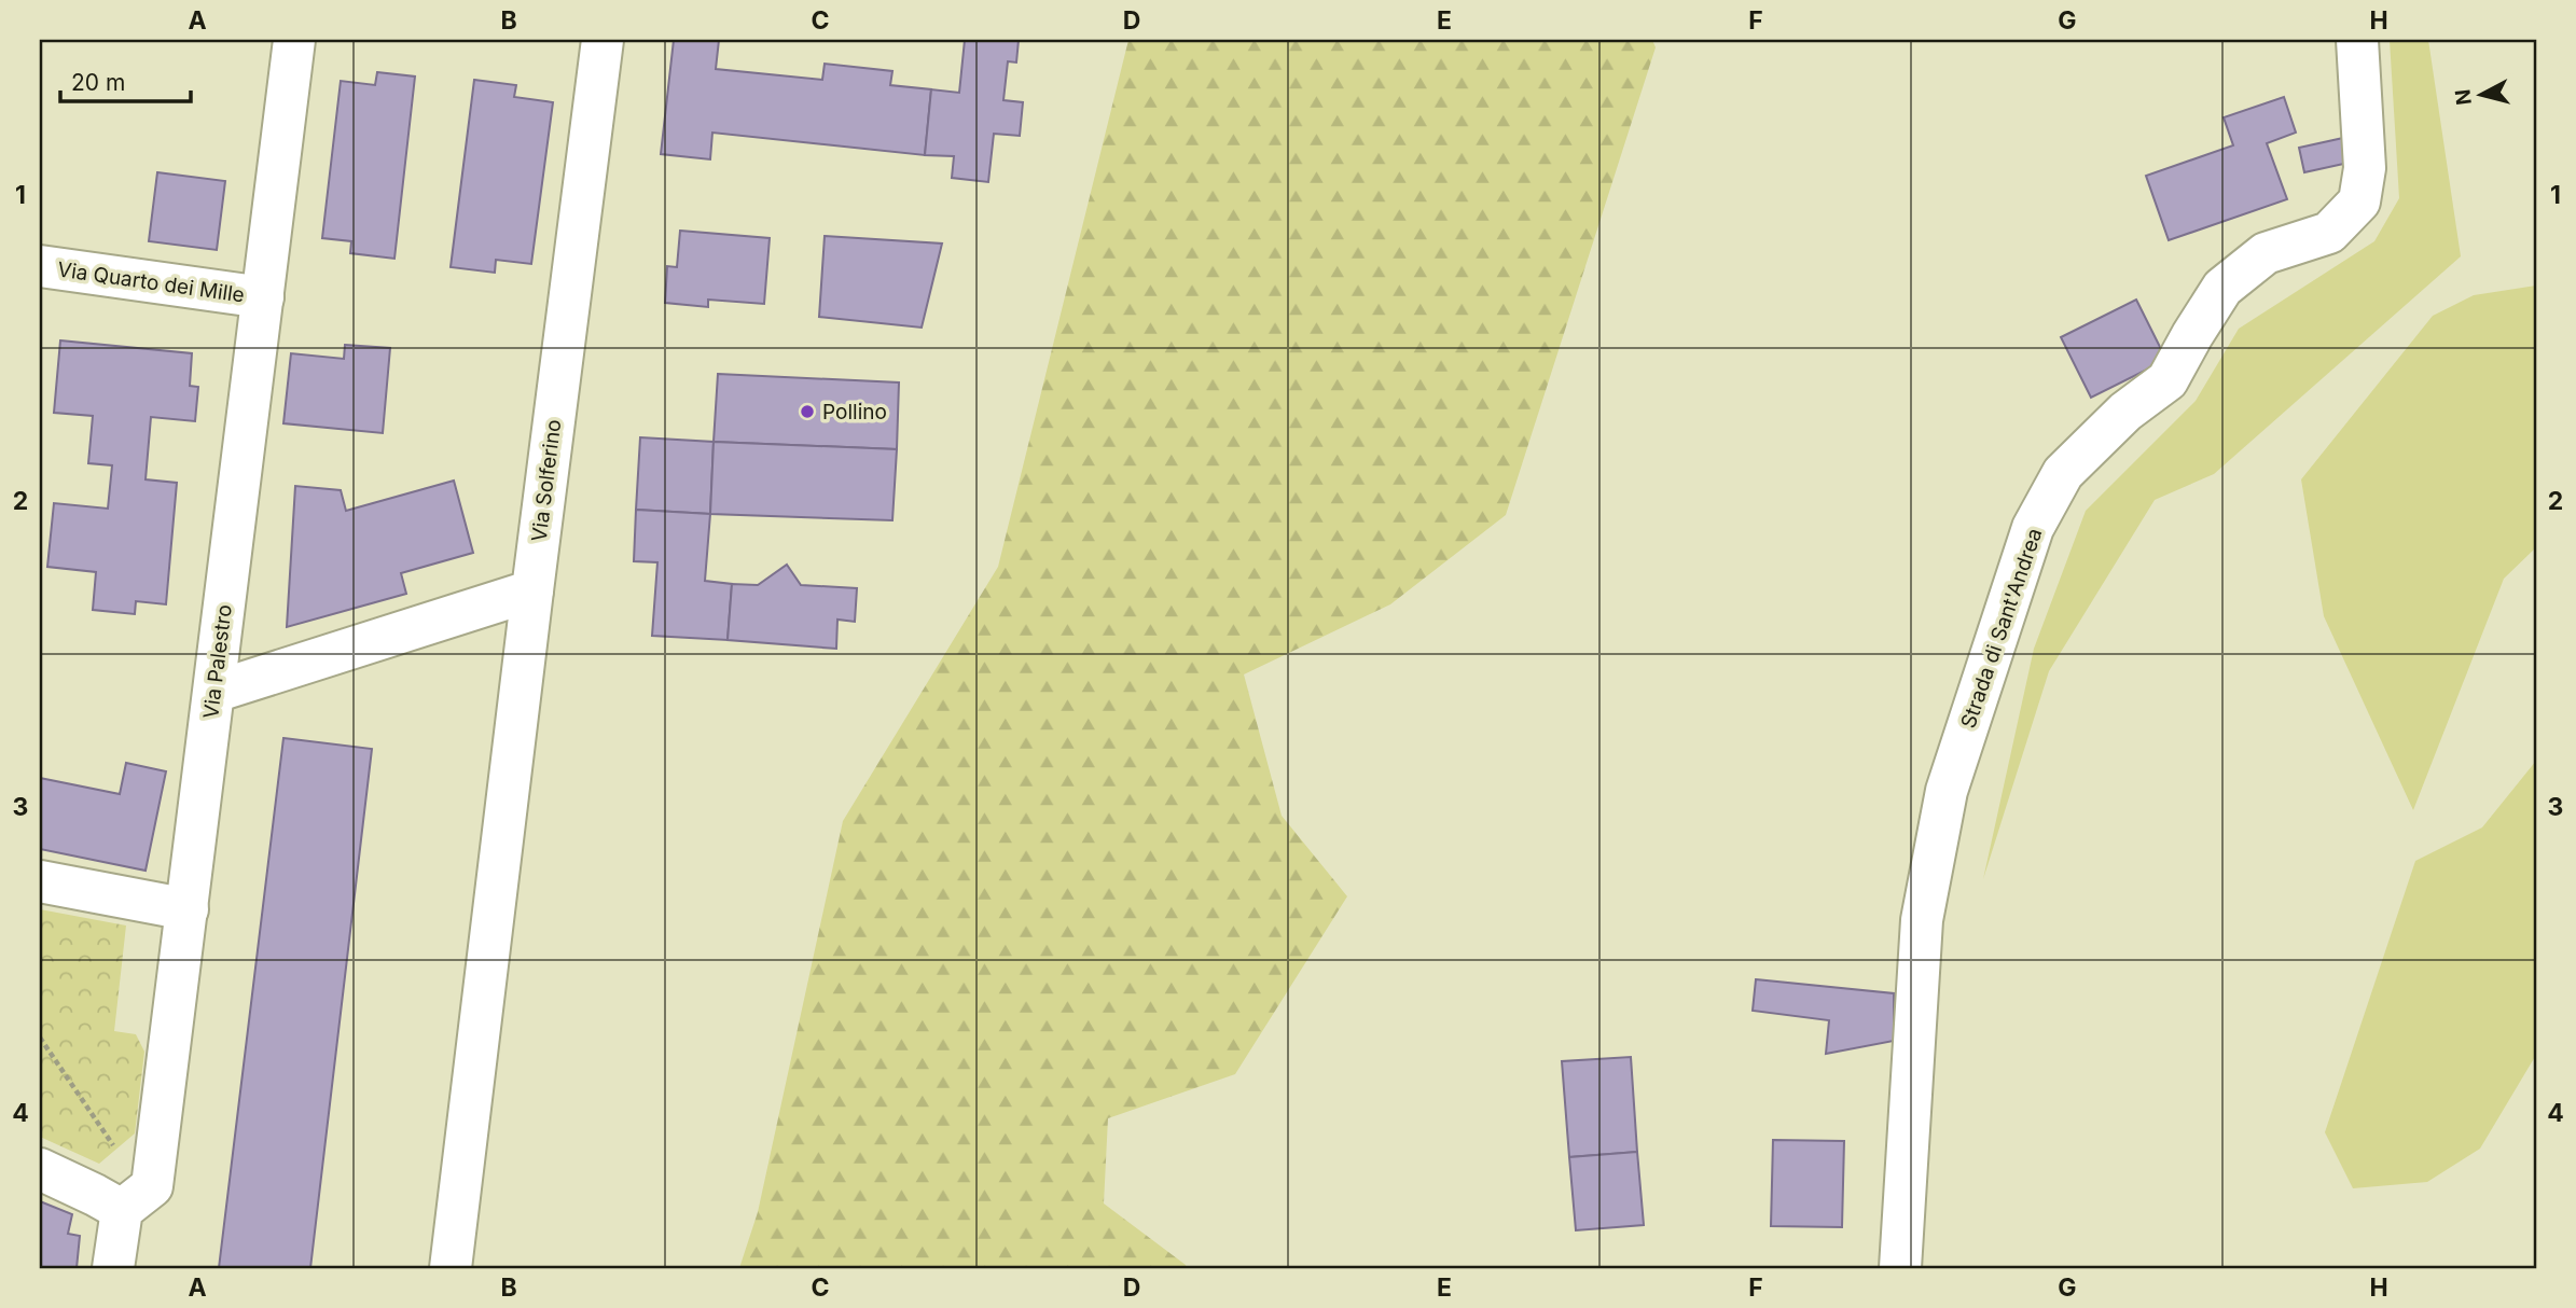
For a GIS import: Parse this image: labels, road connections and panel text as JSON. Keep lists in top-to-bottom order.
{
  "streets": {
    "street": [
      "Via Quarto dei Mille",
      "Via Solferino",
      "Strada di Sant'Andrea",
      "Via Palestro"
    ]
  },
  "crossings": [
    ["Via Quarto dei Mille", "Via Palestro"]
  ],
  "places": ["Pollino"],
  "scale_bar": "20 m",
  "north": "left",
  "grid": {
    "columns": [
      "A",
      "B",
      "C",
      "D",
      "E",
      "F",
      "G",
      "H"
    ],
    "rows": [
      "1",
      "2",
      "3",
      "4"
    ]
  }
}
